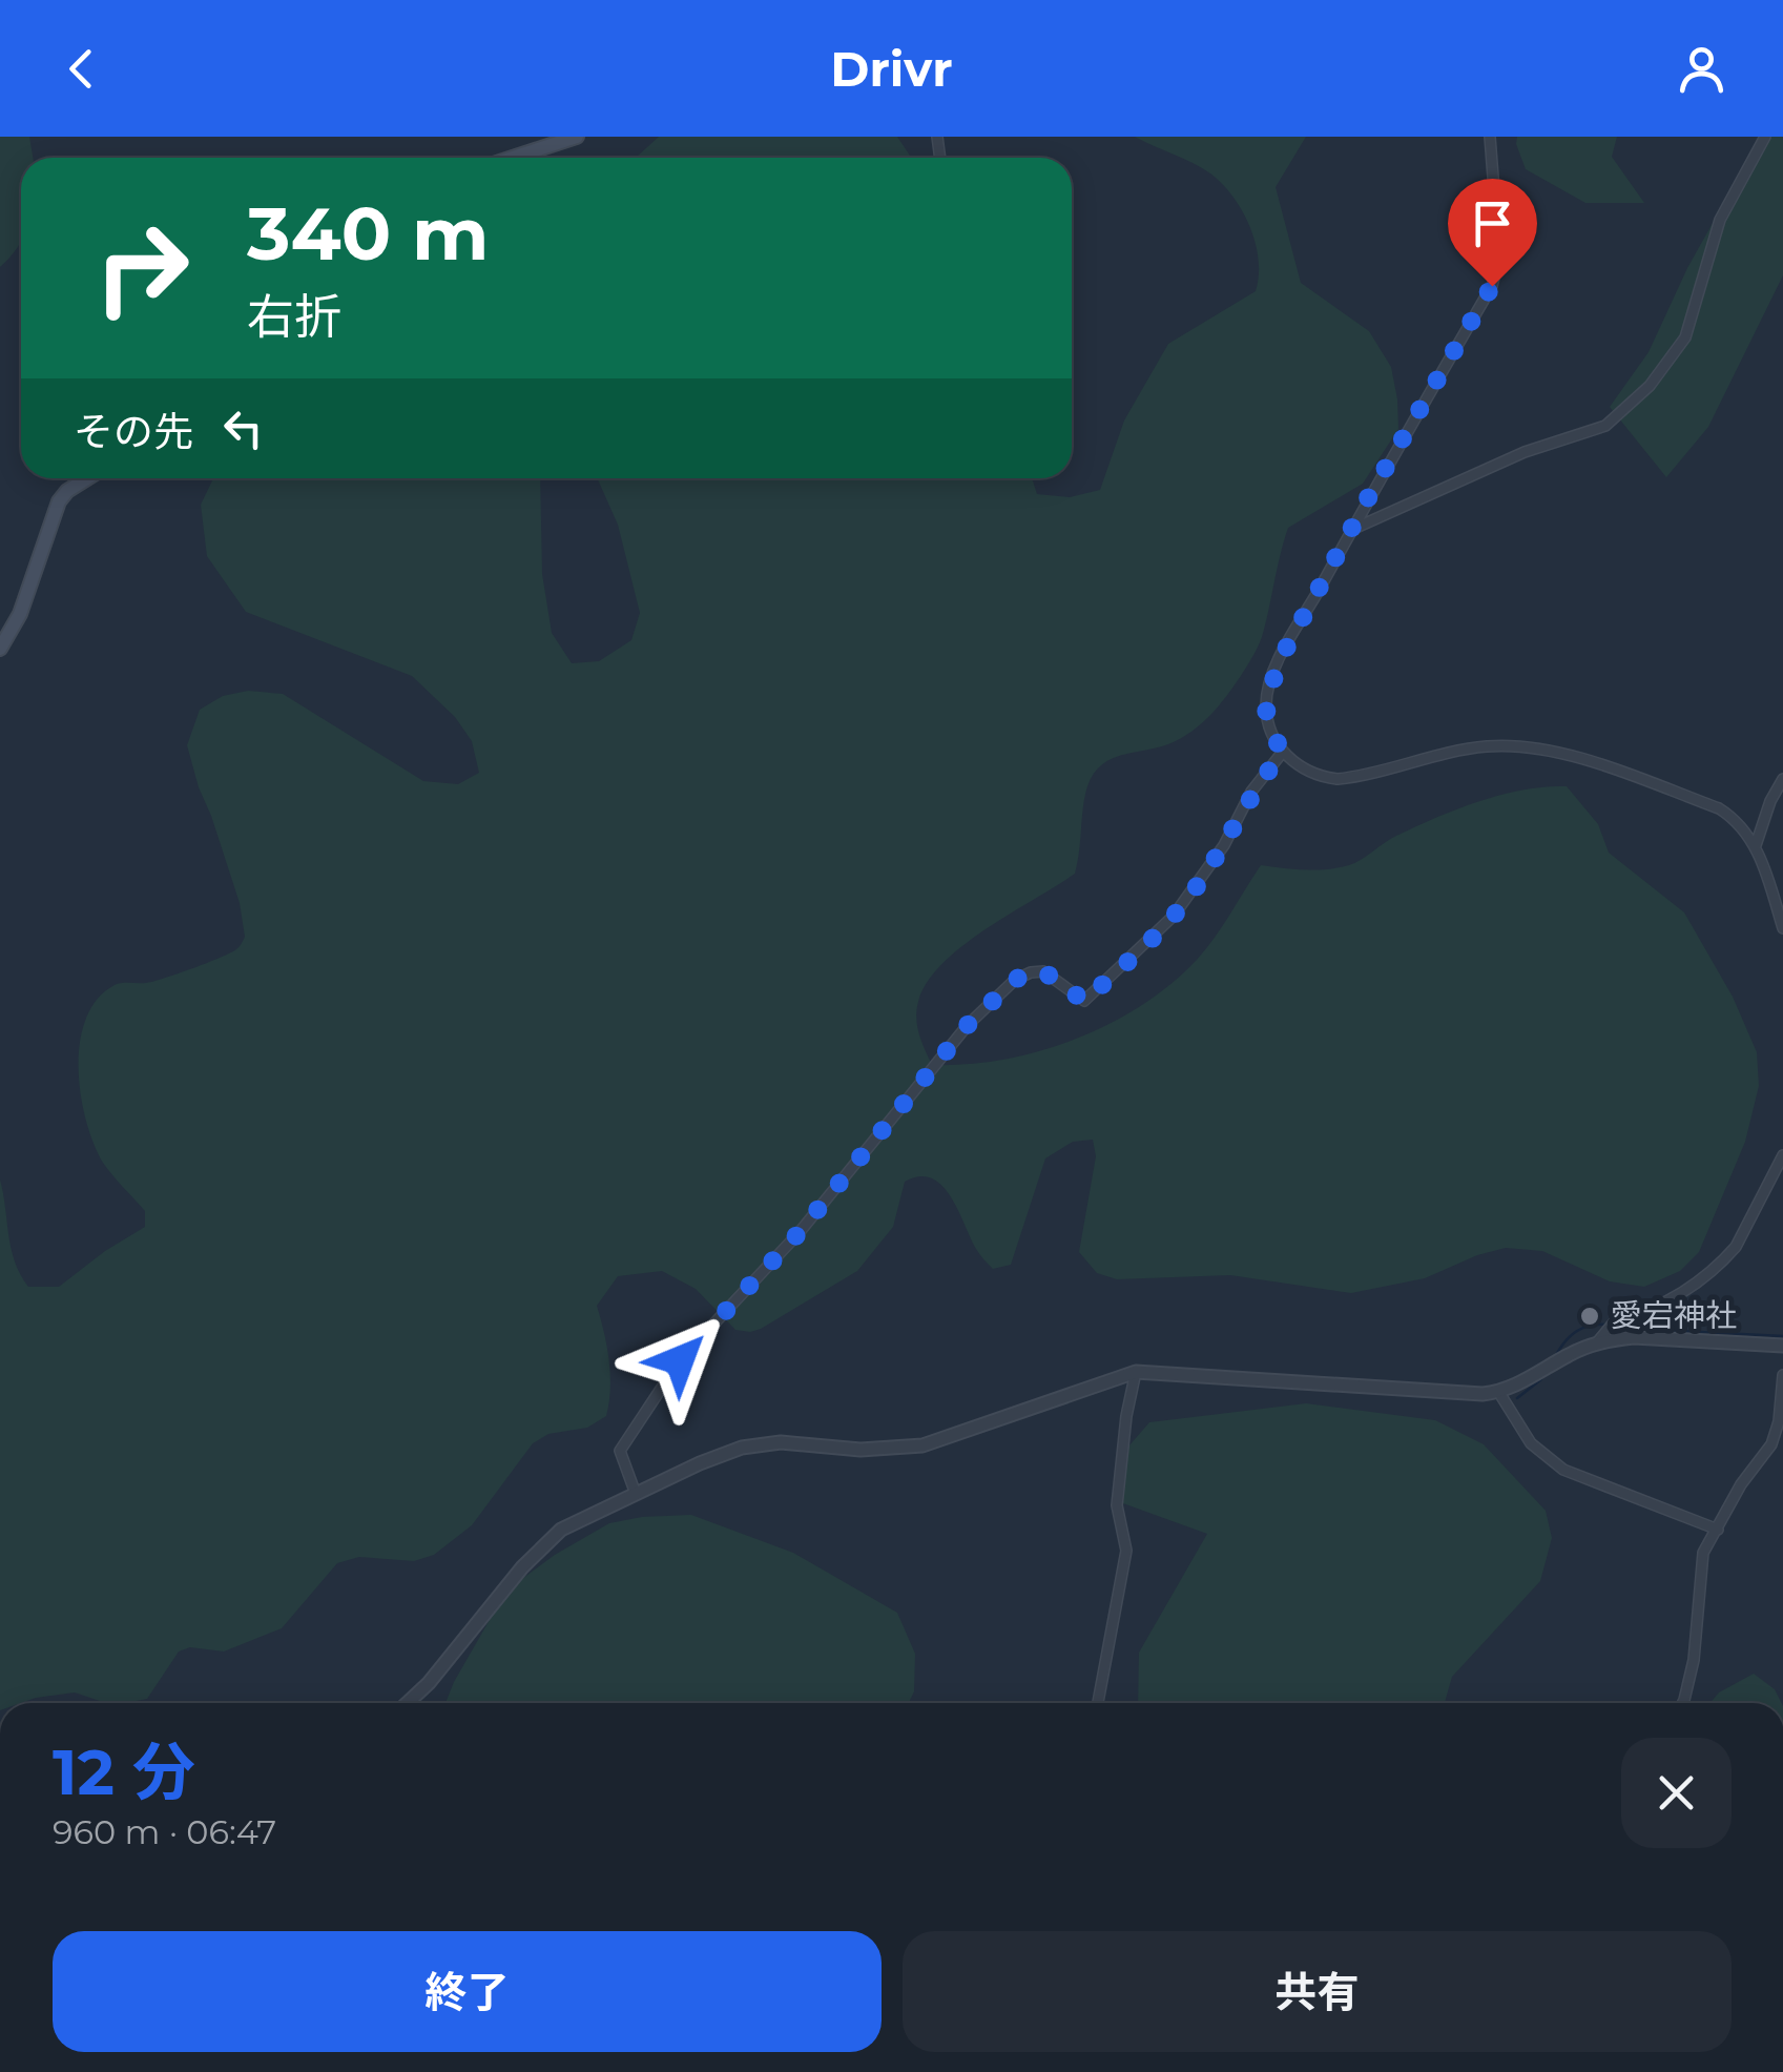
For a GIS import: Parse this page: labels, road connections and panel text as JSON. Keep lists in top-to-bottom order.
{
  "places": ["愛宕神社"],
  "page": {
    "header": "Drivr",
    "turn": ["340 m", "右折"],
    "then": "その先",
    "heading": ["12 分", "960 m · 06:47"],
    "buttons": ["終了", "共有"]
  }
}
